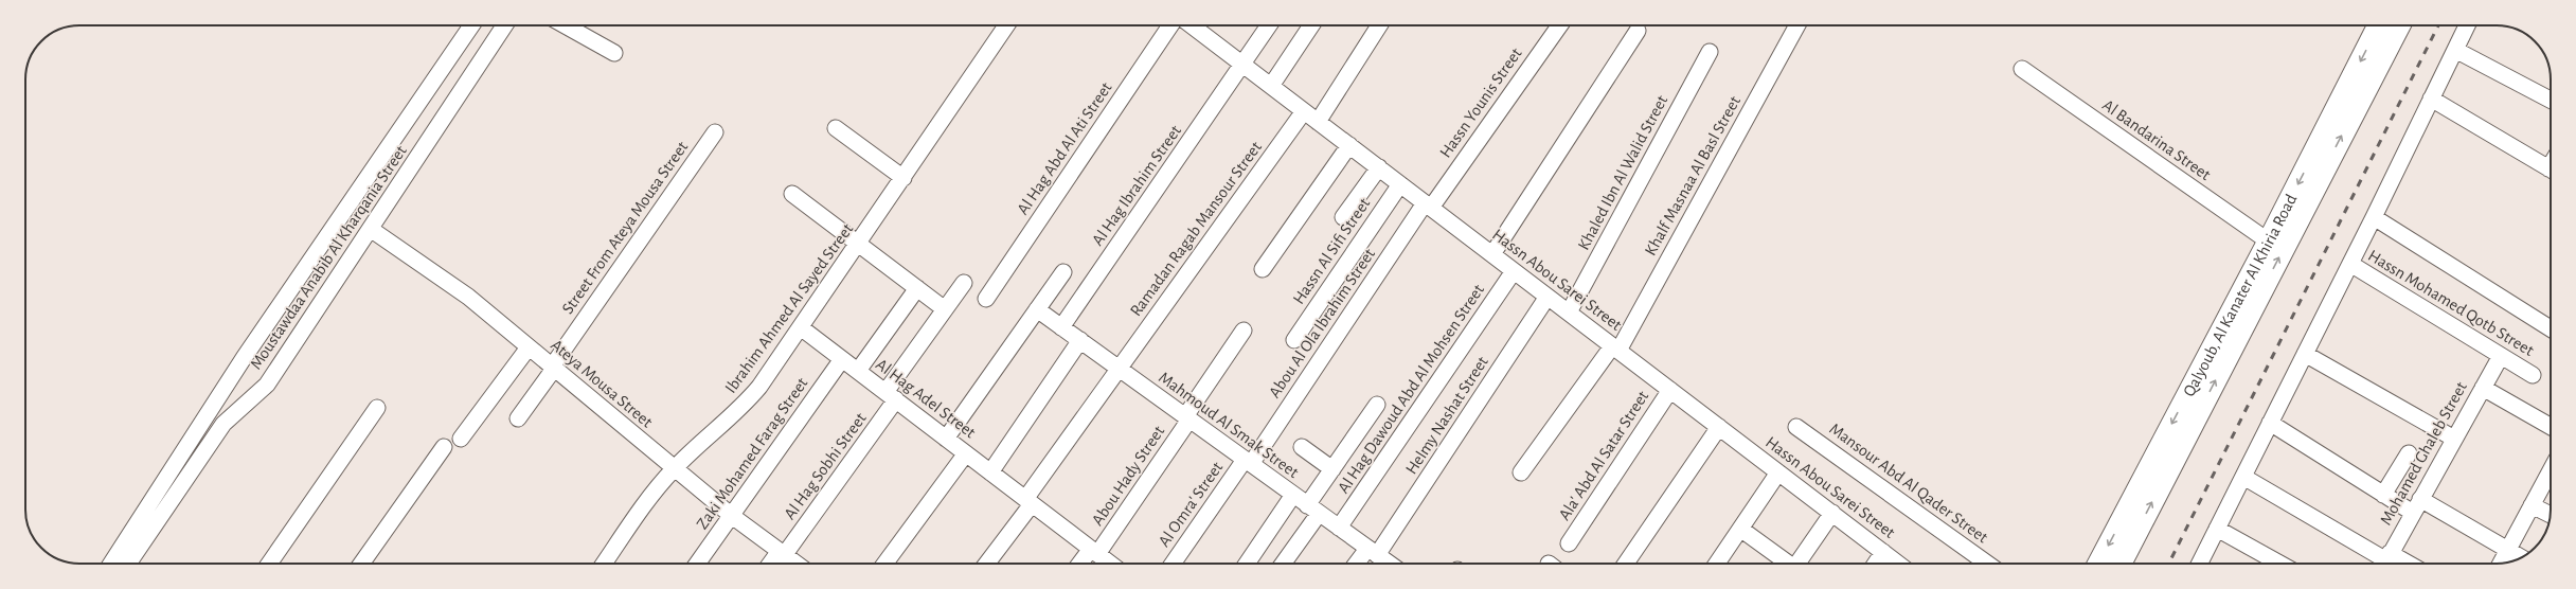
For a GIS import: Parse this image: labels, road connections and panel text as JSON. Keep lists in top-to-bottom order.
{
  "streets": {
    "main road": ["Qalyoub, Al Kanater Al Khiria Road"],
    "street": [
      "Hassn Younis Street",
      "Al Bandarina Street",
      "Al Hag Abd Al Ati Street",
      "Khaled Ibn Al Walid Street",
      "Khalf Masnaa Al Basl Street",
      "Al Hag Ibrahim Street",
      "Street From Ateya Mousa Street",
      "Ramadan Ragab Mansour Street",
      "Hassn Al Sifi Street",
      "Moustawdaa Anabib Al Kharqania Street",
      "Hassn Abou Sarei Street",
      "Hassn Mohamed Qotb Street",
      "Ibrahim Ahmed Al Sayed Street",
      "Abou Al Ola Ibrahim Street",
      "Ateya Mousa Street",
      "Al Hag Dawoud Abd Al Mohsen Street",
      "Al Hag Adel Street",
      "Helmy Nashat Street",
      "Mahmoud Al Smak Street",
      "Zaki Mohamed Farag Street",
      "Mohamed Ghaleb Street",
      "Ala' Abd Al Satar Street",
      "Al Hag Sobhi Street",
      "Abou Hady Street",
      "Mansour Abd Al Qader Street",
      "Al Omra' Street"
    ]
  },
  "crossings": [
    ["Hassn Younis Street", "Hassn Abou Sarei Street"],
    ["Hassn Younis Street", "Abou Al Ola Ibrahim Street"],
    ["Al Bandarina Street", "Qalyoub, Al Kanater Al Khiria Road"],
    ["Khaled Ibn Al Walid Street", "Hassn Abou Sarei Street"],
    ["Khalf Masnaa Al Basl Street", "Hassn Abou Sarei Street"],
    ["Al Hag Ibrahim Street", "Hassn Abou Sarei Street"],
    ["Al Hag Ibrahim Street", "Mahmoud Al Smak Street"],
    ["Street From Ateya Mousa Street", "Ateya Mousa Street"],
    ["Ramadan Ragab Mansour Street", "Hassn Abou Sarei Street"],
    ["Ramadan Ragab Mansour Street", "Al Hag Adel Street"],
    ["Ramadan Ragab Mansour Street", "Mahmoud Al Smak Street"],
    ["Hassn Al Sifi Street", "Hassn Abou Sarei Street"],
    ["Moustawdaa Anabib Al Kharqania Street", "Ateya Mousa Street"],
    ["Hassn Abou Sarei Street", "Abou Al Ola Ibrahim Street"],
    ["Hassn Abou Sarei Street", "Al Hag Dawoud Abd Al Mohsen Street"],
    ["Hassn Abou Sarei Street", "Helmy Nashat Street"],
    ["Hassn Abou Sarei Street", "Ala' Abd Al Satar Street"],
    ["Hassn Mohamed Qotb Street", "Mohamed Ghaleb Street"],
    ["Ibrahim Ahmed Al Sayed Street", "Ateya Mousa Street"],
    ["Ibrahim Ahmed Al Sayed Street", "Al Hag Adel Street"],
    ["Abou Al Ola Ibrahim Street", "Mahmoud Al Smak Street"],
    ["Abou Al Ola Ibrahim Street", "Al Omra' Street"],
    ["Ateya Mousa Street", "Zaki Mohamed Farag Street"],
    ["Ateya Mousa Street", "Al Hag Sobhi Street"],
    ["Al Hag Dawoud Abd Al Mohsen Street", "Mahmoud Al Smak Street"],
    ["Al Hag Adel Street", "Zaki Mohamed Farag Street"],
    ["Al Hag Adel Street", "Al Hag Sobhi Street"],
    ["Al Hag Adel Street", "Abou Hady Street"],
    ["Helmy Nashat Street", "Mahmoud Al Smak Street"],
    ["Mahmoud Al Smak Street", "Abou Hady Street"],
    ["Mahmoud Al Smak Street", "Al Omra' Street"]
  ]
}
